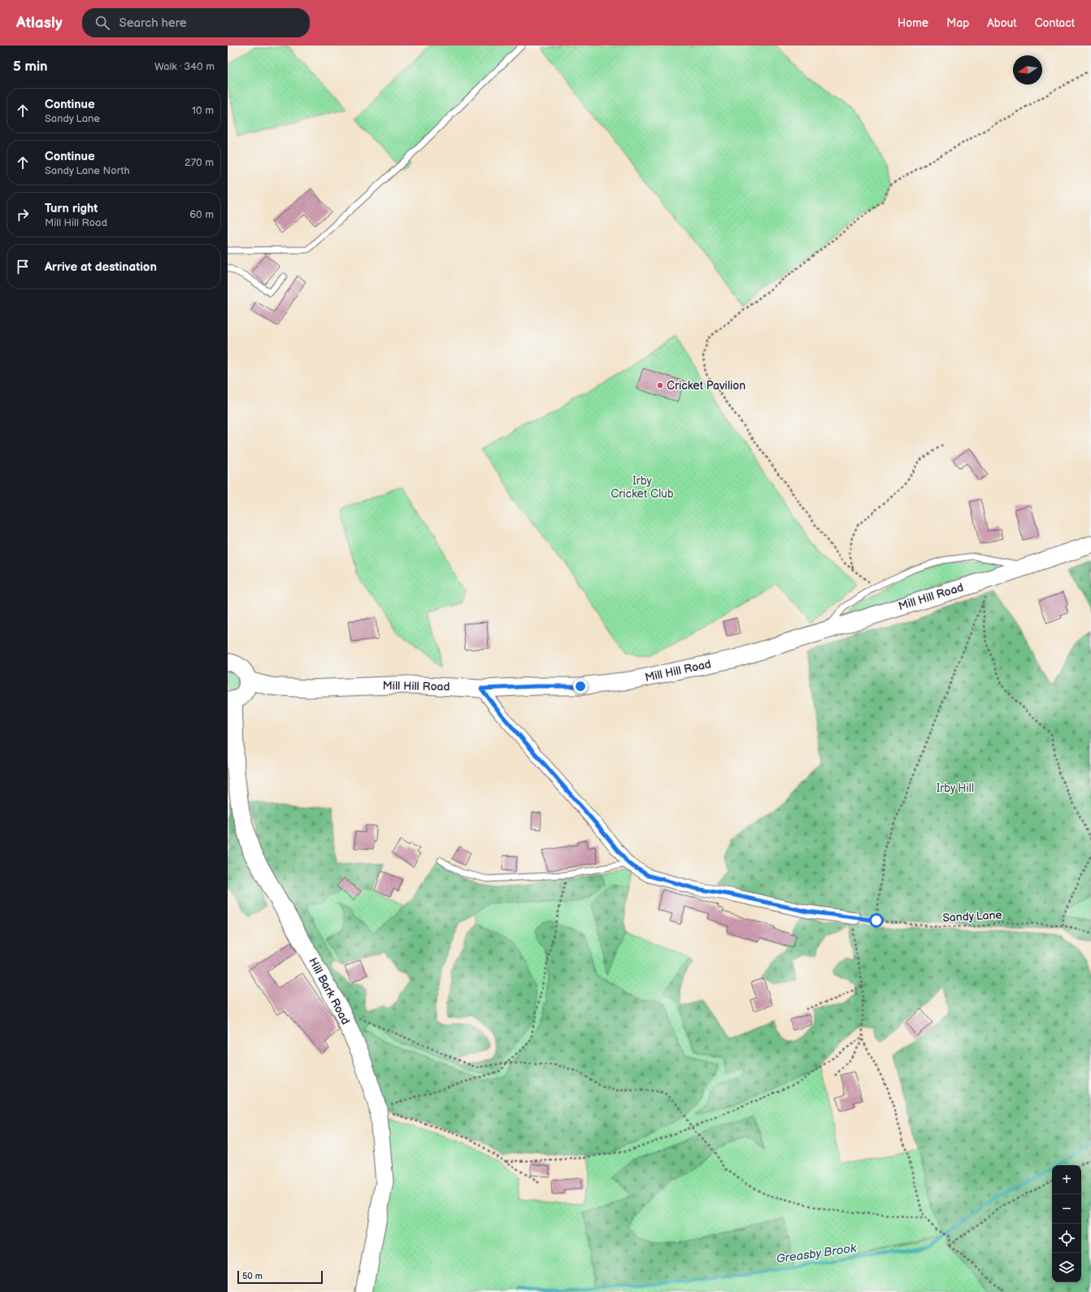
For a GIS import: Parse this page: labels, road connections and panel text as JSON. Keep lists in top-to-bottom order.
{
  "streets": {
    "street": ["Mill Hill Road", "Hill Bark Road"],
    "path": ["Sandy Lane"]
  },
  "water": ["Greasby Brook"],
  "parks": ["Irby Cricket Club", "Irby Hill"],
  "places": ["Cricket Pavilion"],
  "scale_bar": "50 m",
  "north": "left",
  "page": {
    "header": "Atlasly",
    "search": "Search here",
    "nav": [
      "Home",
      "Map",
      "About",
      "Contact"
    ],
    "heading": ["5 min", "Walk · 340 m"],
    "list": [
      ["Continue", "Sandy Lane", "10 m"],
      ["Continue", "Sandy Lane North", "270 m"],
      ["Turn right", "Mill Hill Road", "60 m"],
      "Arrive at destination"
    ],
    "map_buttons": ["+", "−"],
    "scale": "50 m"
  }
}
